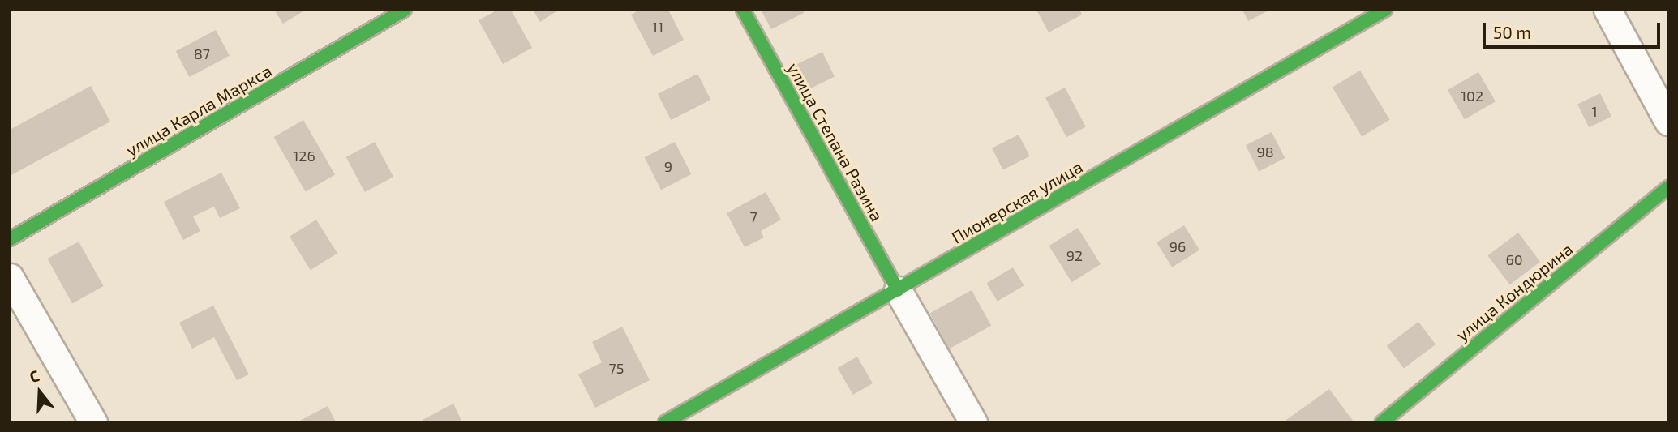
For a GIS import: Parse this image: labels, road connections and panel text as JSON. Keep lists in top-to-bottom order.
{
  "streets": {
    "main road": [
      "улица Карла Маркса",
      "улица Степана Разина",
      "Пионерская улица",
      "улица Кондюрина"
    ]
  },
  "crossings": [
    ["улица Степана Разина", "Пионерская улица"]
  ],
  "house_numbers": [
    "11",
    "87",
    "102",
    "1",
    "98",
    "126",
    "9",
    "7",
    "96",
    "92",
    "60",
    "75"
  ],
  "scale_bar": "50 m",
  "north": "top"
}
